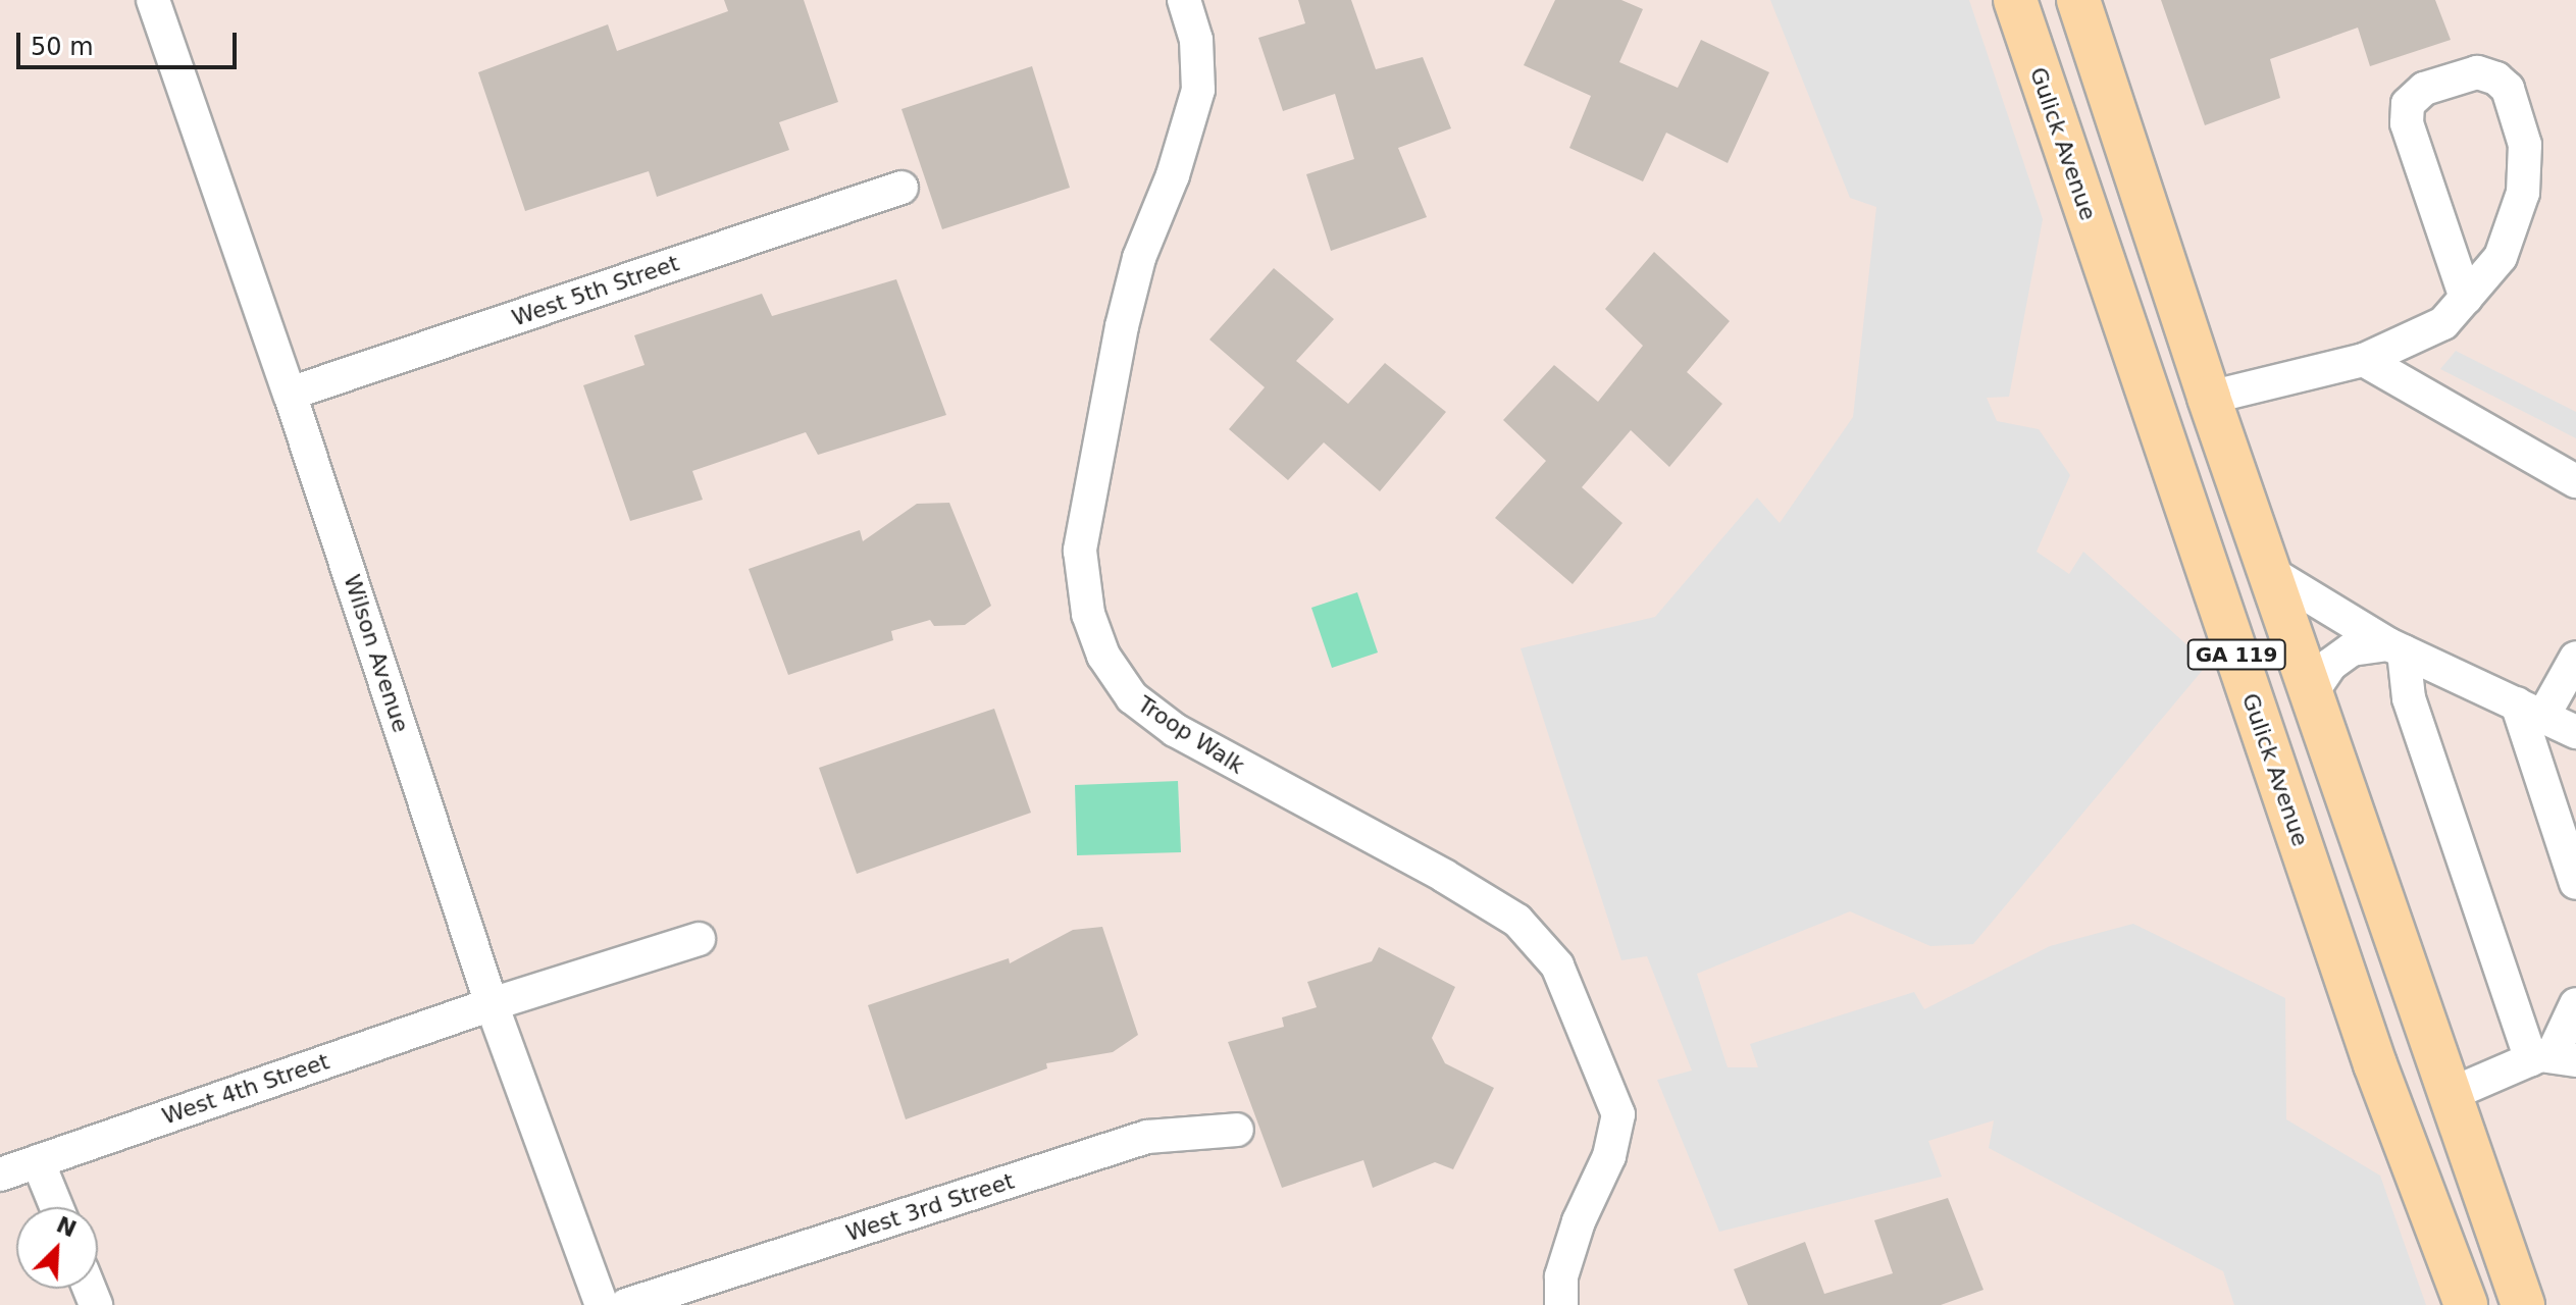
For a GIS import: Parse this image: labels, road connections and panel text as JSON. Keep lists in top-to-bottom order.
{
  "streets": {
    "main road": ["Gulick Avenue", "GA 119"],
    "street": [
      "West 5th Street",
      "Wilson Avenue",
      "Troop Walk",
      "West 4th Street",
      "West 3rd Street"
    ]
  },
  "crossings": [
    ["West 5th Street", "Wilson Avenue"],
    ["Wilson Avenue", "West 4th Street"]
  ],
  "scale_bar": "50 m",
  "north": "top right"
}
